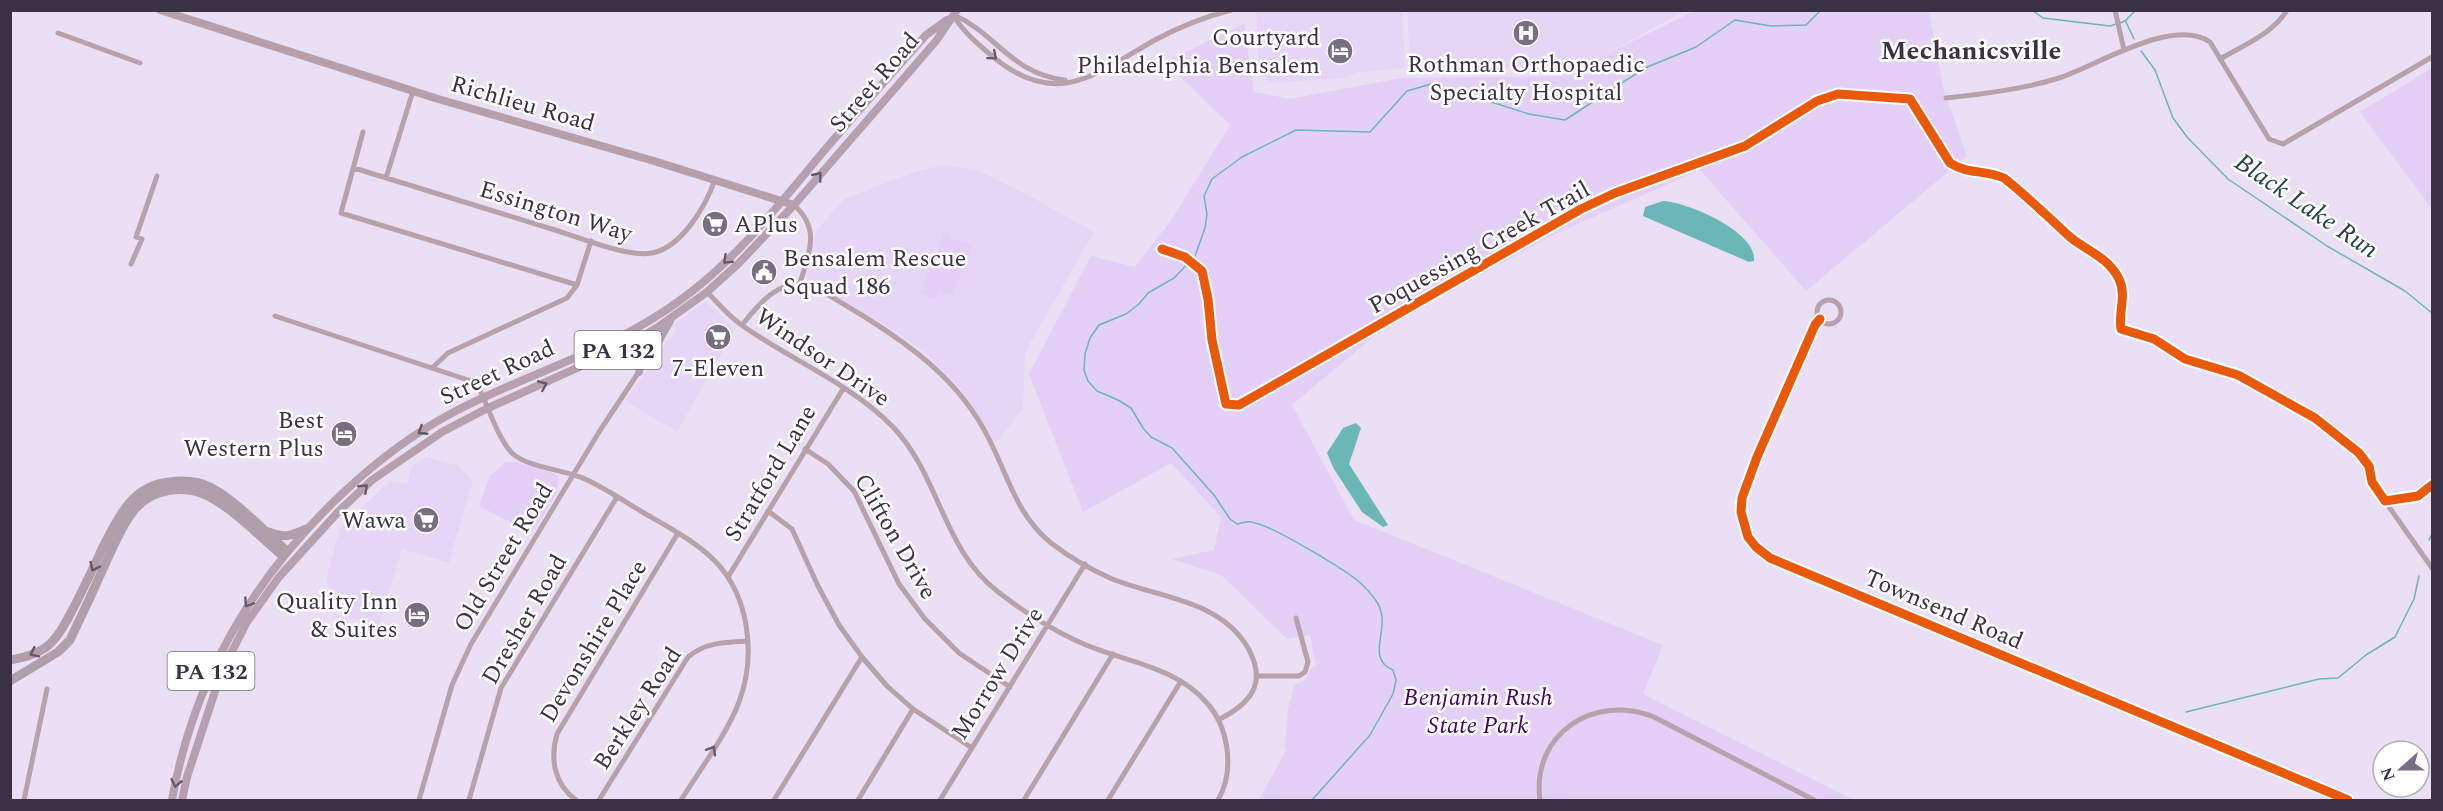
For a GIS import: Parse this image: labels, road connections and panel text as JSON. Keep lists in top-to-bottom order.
{
  "streets": {
    "main road": ["Street Road", "Richlieu Road", "PA 132"],
    "street": [
      "Essington Way",
      "Windsor Drive",
      "Stratford Lane",
      "Clifton Drive",
      "Old Street Road",
      "Townsend Road",
      "Dresher Road",
      "Devonshire Place",
      "Morrow Drive",
      "Berkley Road"
    ],
    "cycle path": ["Poquessing Creek Trail"]
  },
  "crossings": [
    ["Street Road", "Richlieu Road"],
    ["Street Road", "Windsor Drive"],
    ["Richlieu Road", "Essington Way"],
    ["Windsor Drive", "Stratford Lane"],
    ["Windsor Drive", "Morrow Drive"],
    ["Stratford Lane", "Clifton Drive"],
    ["Clifton Drive", "Morrow Drive"]
  ],
  "districts": ["Mechanicsville"],
  "water": ["Black Lake Run"],
  "parks": ["Benjamin Rush State Park"],
  "places": {
    "hospital": ["Rothman Orthopaedic Specialty Hospital"],
    "hotel": ["Courtyard Philadelphia Bensalem", "Best Western Plus", "Quality Inn & Suites"],
    "supermarket": ["APlus", "7-Eleven", "Wawa"],
    "public building": ["Bensalem Rescue Squad 186"]
  },
  "north": "left"
}
